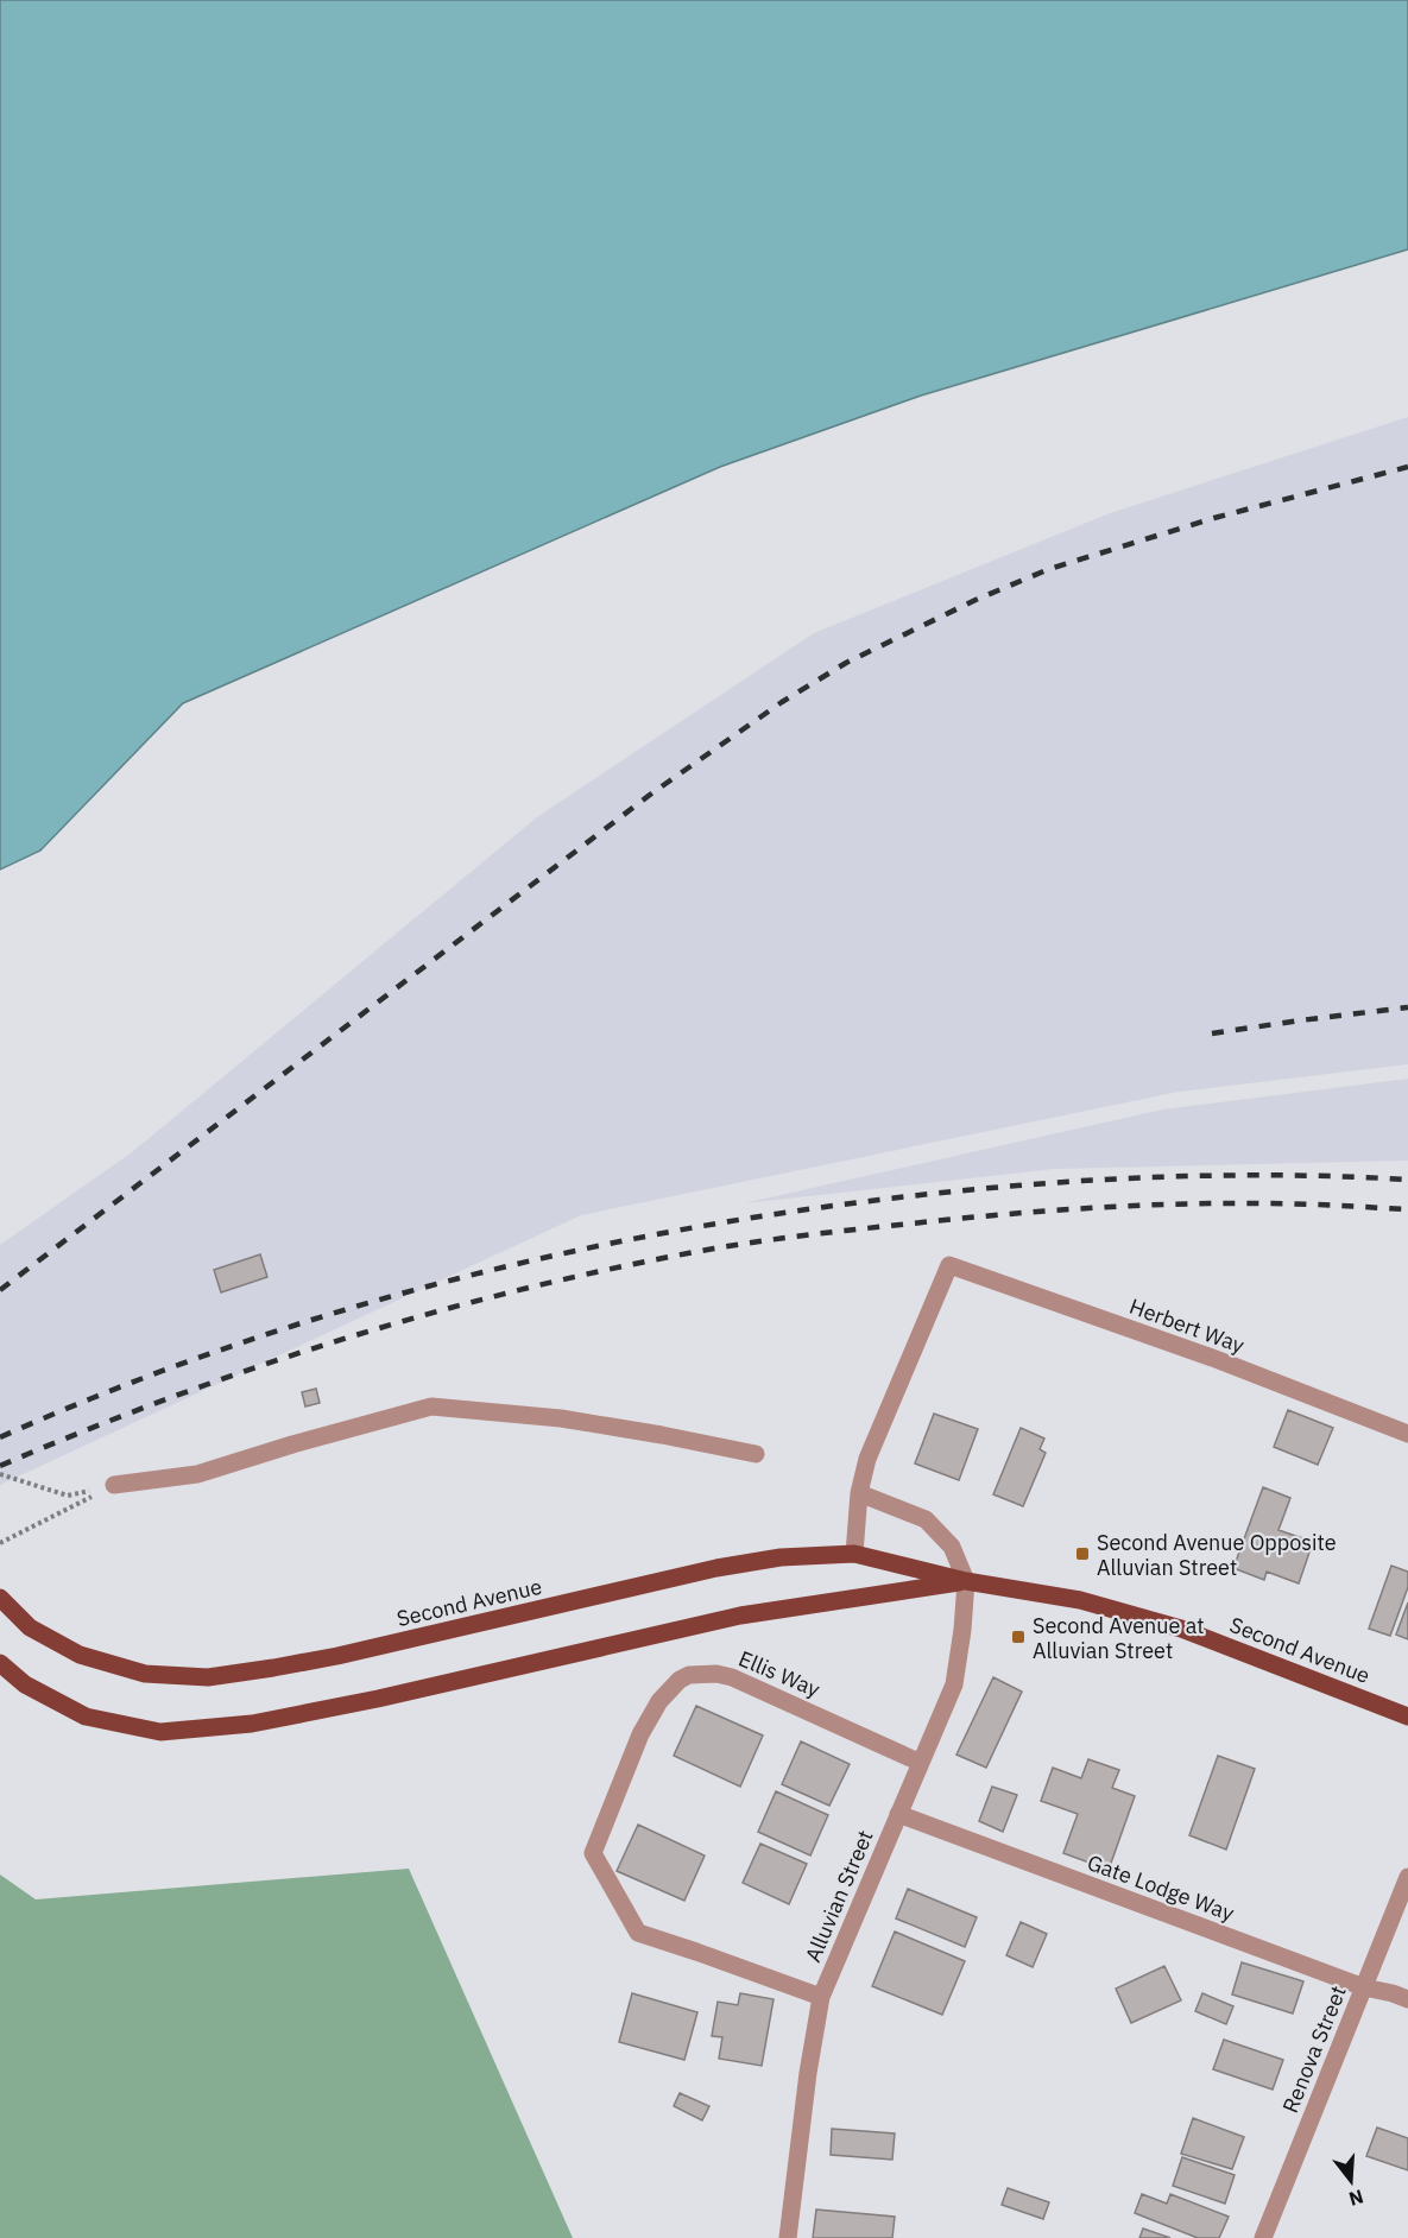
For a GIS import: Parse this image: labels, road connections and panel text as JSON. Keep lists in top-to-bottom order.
{
  "streets": {
    "main road": ["Second Avenue"],
    "street": [
      "Herbert Way",
      "Ellis Way",
      "Gate Lodge Way",
      "Alluvian Street",
      "Renova Street"
    ]
  },
  "crossings": [
    ["Second Avenue", "Alluvian Street"],
    ["Ellis Way", "Alluvian Street"],
    ["Gate Lodge Way", "Alluvian Street"],
    ["Gate Lodge Way", "Renova Street"]
  ],
  "places": {
    "transit": ["Second Avenue Opposite Alluvian Street", "Second Avenue at Alluvian Street"]
  },
  "north": "bottom"
}
